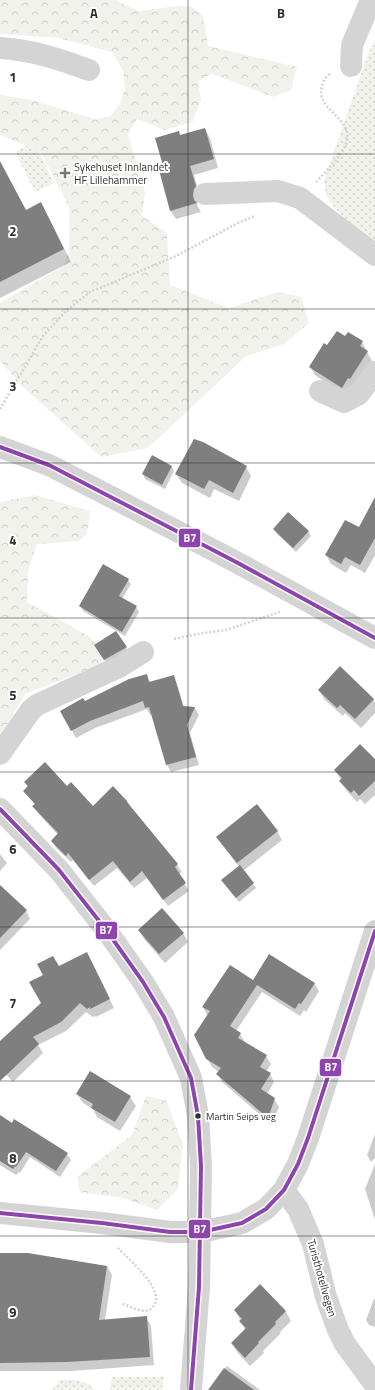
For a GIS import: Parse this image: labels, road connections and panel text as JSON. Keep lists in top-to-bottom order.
{
  "streets": {
    "street": ["Turisthotellvegen"]
  },
  "places": {
    "health": ["Sykehuset Innlandet HF Lillehammer"],
    "other": ["Martin Seips veg"]
  },
  "lines": ["transit line B7"],
  "grid": {
    "columns": ["A", "B"],
    "rows": [
      "1",
      "2",
      "3",
      "4",
      "5",
      "6",
      "7",
      "8",
      "9"
    ]
  }
}
